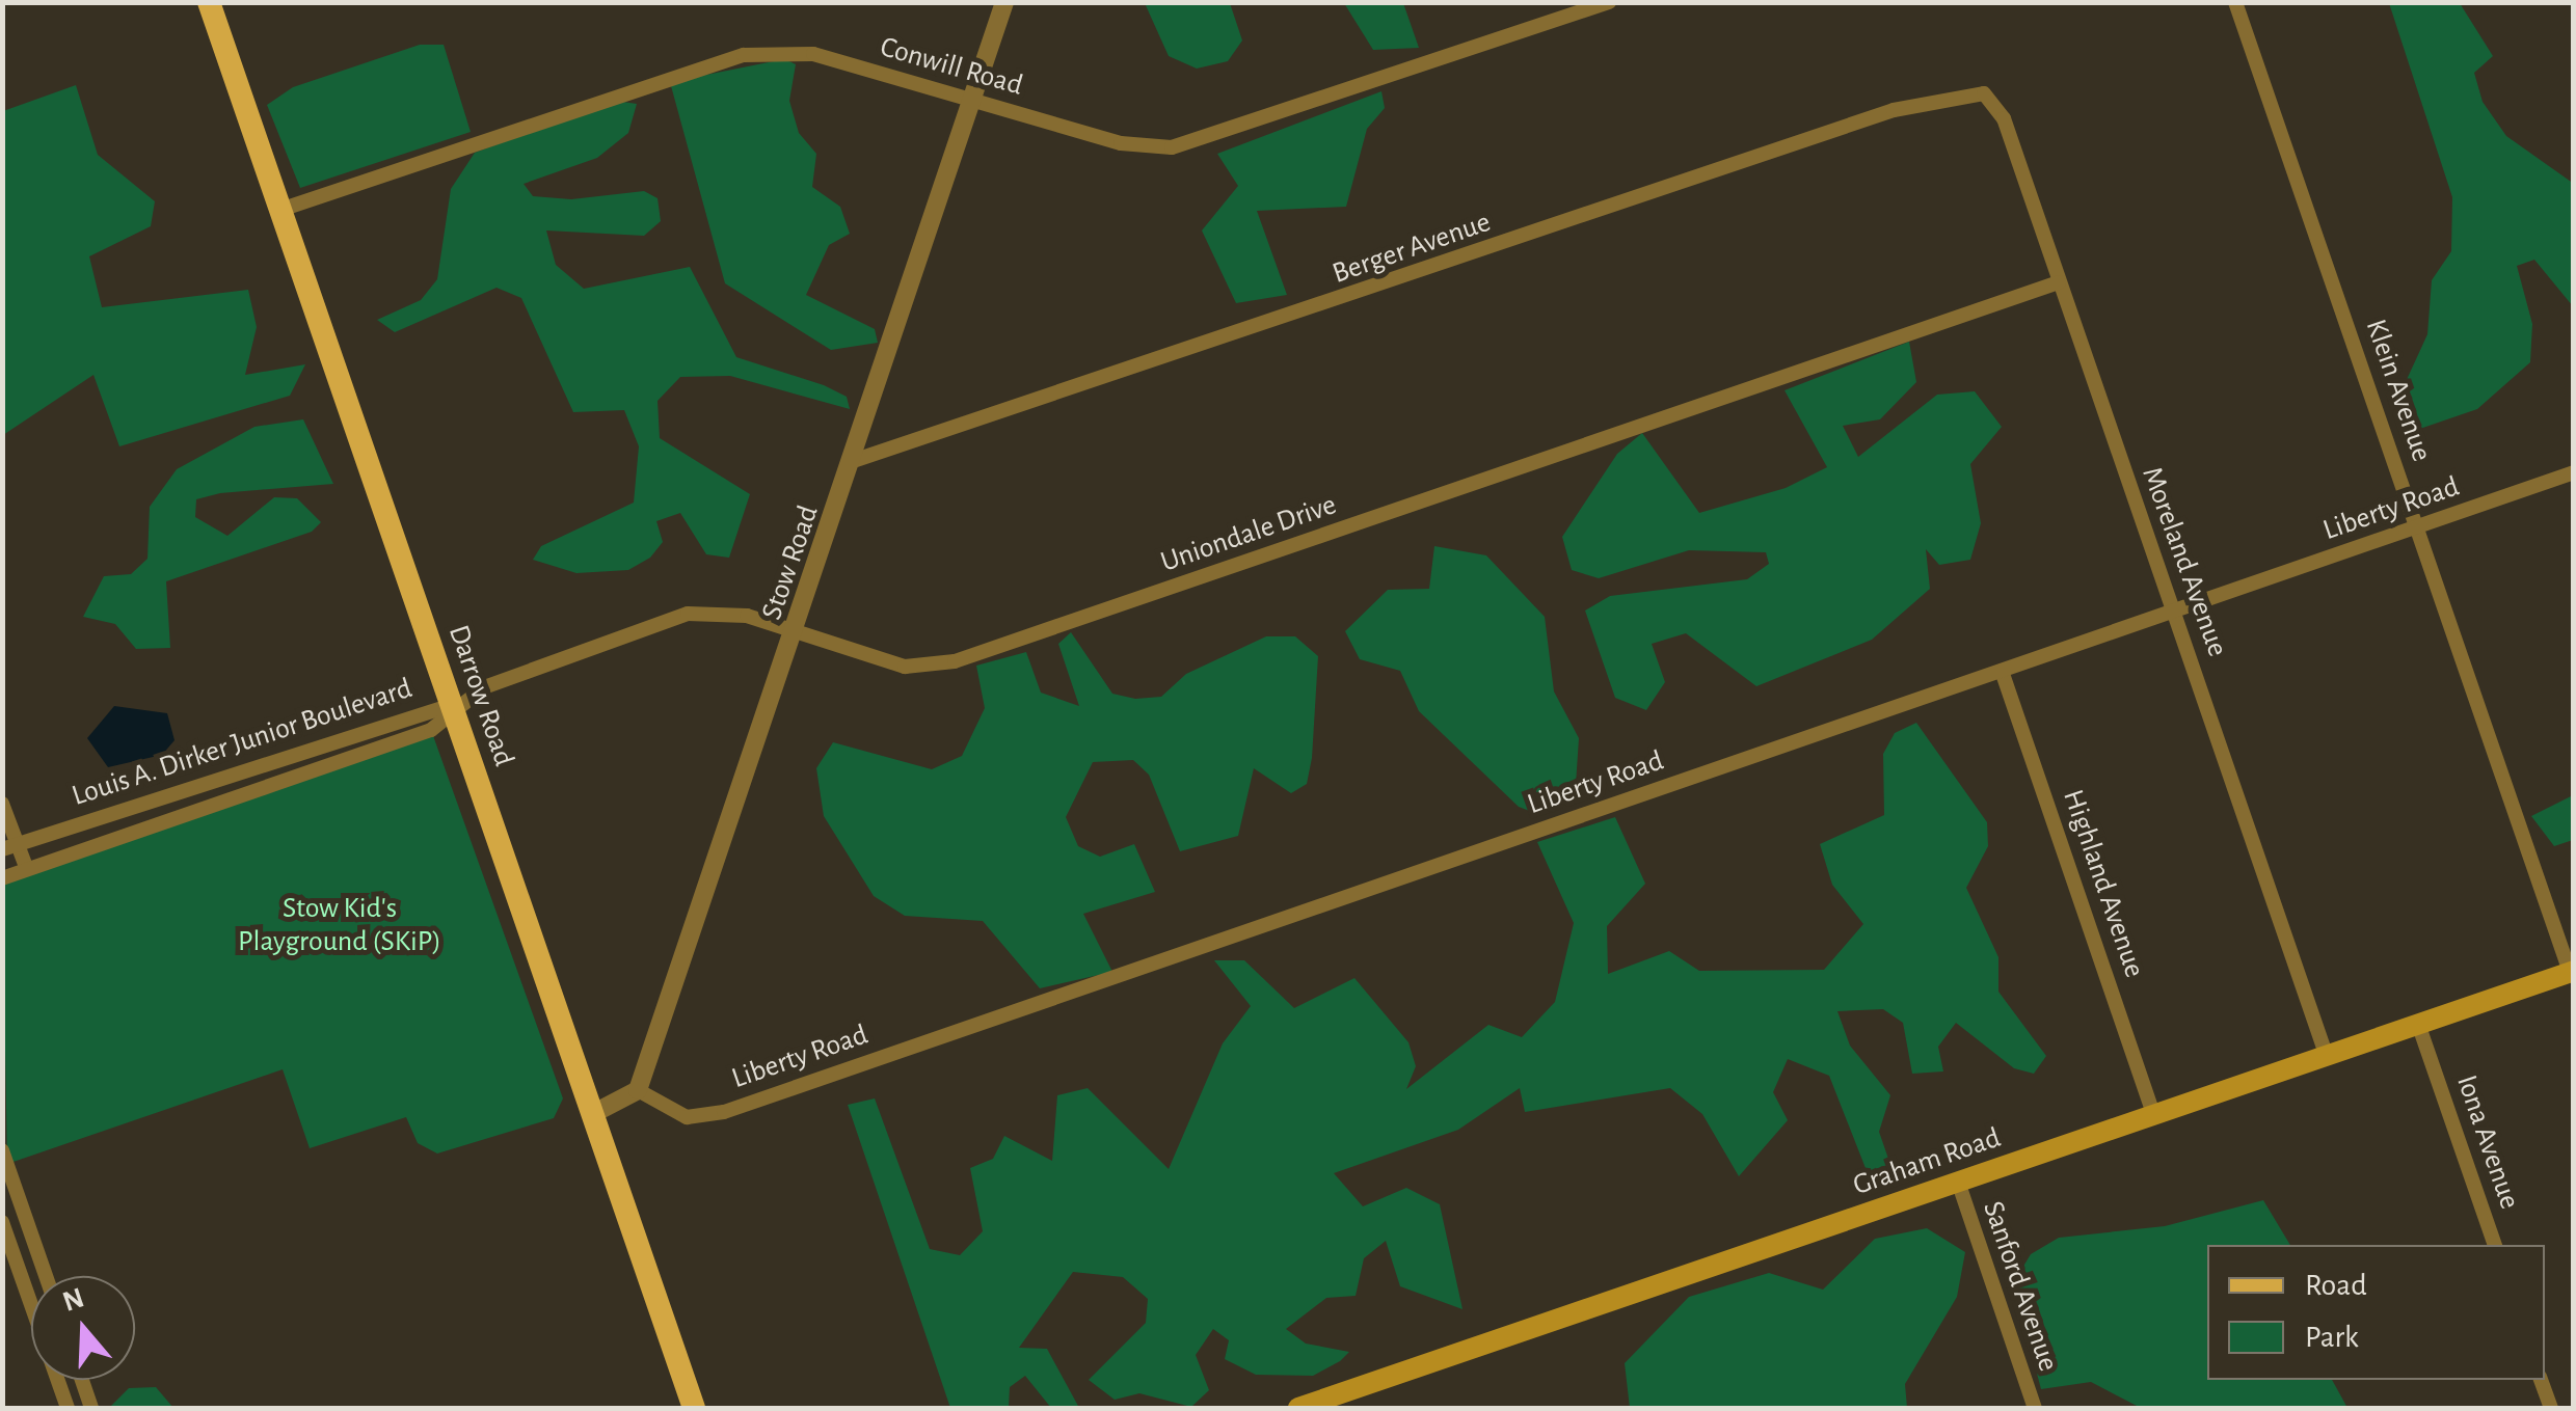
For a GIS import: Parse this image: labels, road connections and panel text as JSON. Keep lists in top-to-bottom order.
{
  "streets": {
    "main road": ["Darrow Road", "Graham Road"],
    "street": [
      "Conwill Road",
      "Berger Avenue",
      "Klein Avenue",
      "Liberty Road",
      "Uniondale Drive",
      "Moreland Avenue",
      "Stow Road",
      "Louis A. Dirker Junior Boulevard",
      "Highland Avenue",
      "Iona Avenue",
      "Sanford Avenue"
    ]
  },
  "crossings": [
    ["Conwill Road", "Stow Road"],
    ["Conwill Road", "Darrow Road"],
    ["Berger Avenue", "Moreland Avenue"],
    ["Berger Avenue", "Stow Road"],
    ["Klein Avenue", "Liberty Road"],
    ["Klein Avenue", "Graham Road"],
    ["Liberty Road", "Moreland Avenue"],
    ["Liberty Road", "Stow Road"],
    ["Liberty Road", "Highland Avenue"],
    ["Uniondale Drive", "Moreland Avenue"],
    ["Uniondale Drive", "Stow Road"],
    ["Uniondale Drive", "Darrow Road"],
    ["Uniondale Drive", "Louis A. Dirker Junior Boulevard"],
    ["Moreland Avenue", "Graham Road"],
    ["Darrow Road", "Louis A. Dirker Junior Boulevard"],
    ["Highland Avenue", "Graham Road"],
    ["Iona Avenue", "Graham Road"],
    ["Graham Road", "Sanford Avenue"]
  ],
  "parks": ["Stow Kid's Playground (SKiP)"],
  "legend": ["Road", "Park"],
  "north": "top"
}
